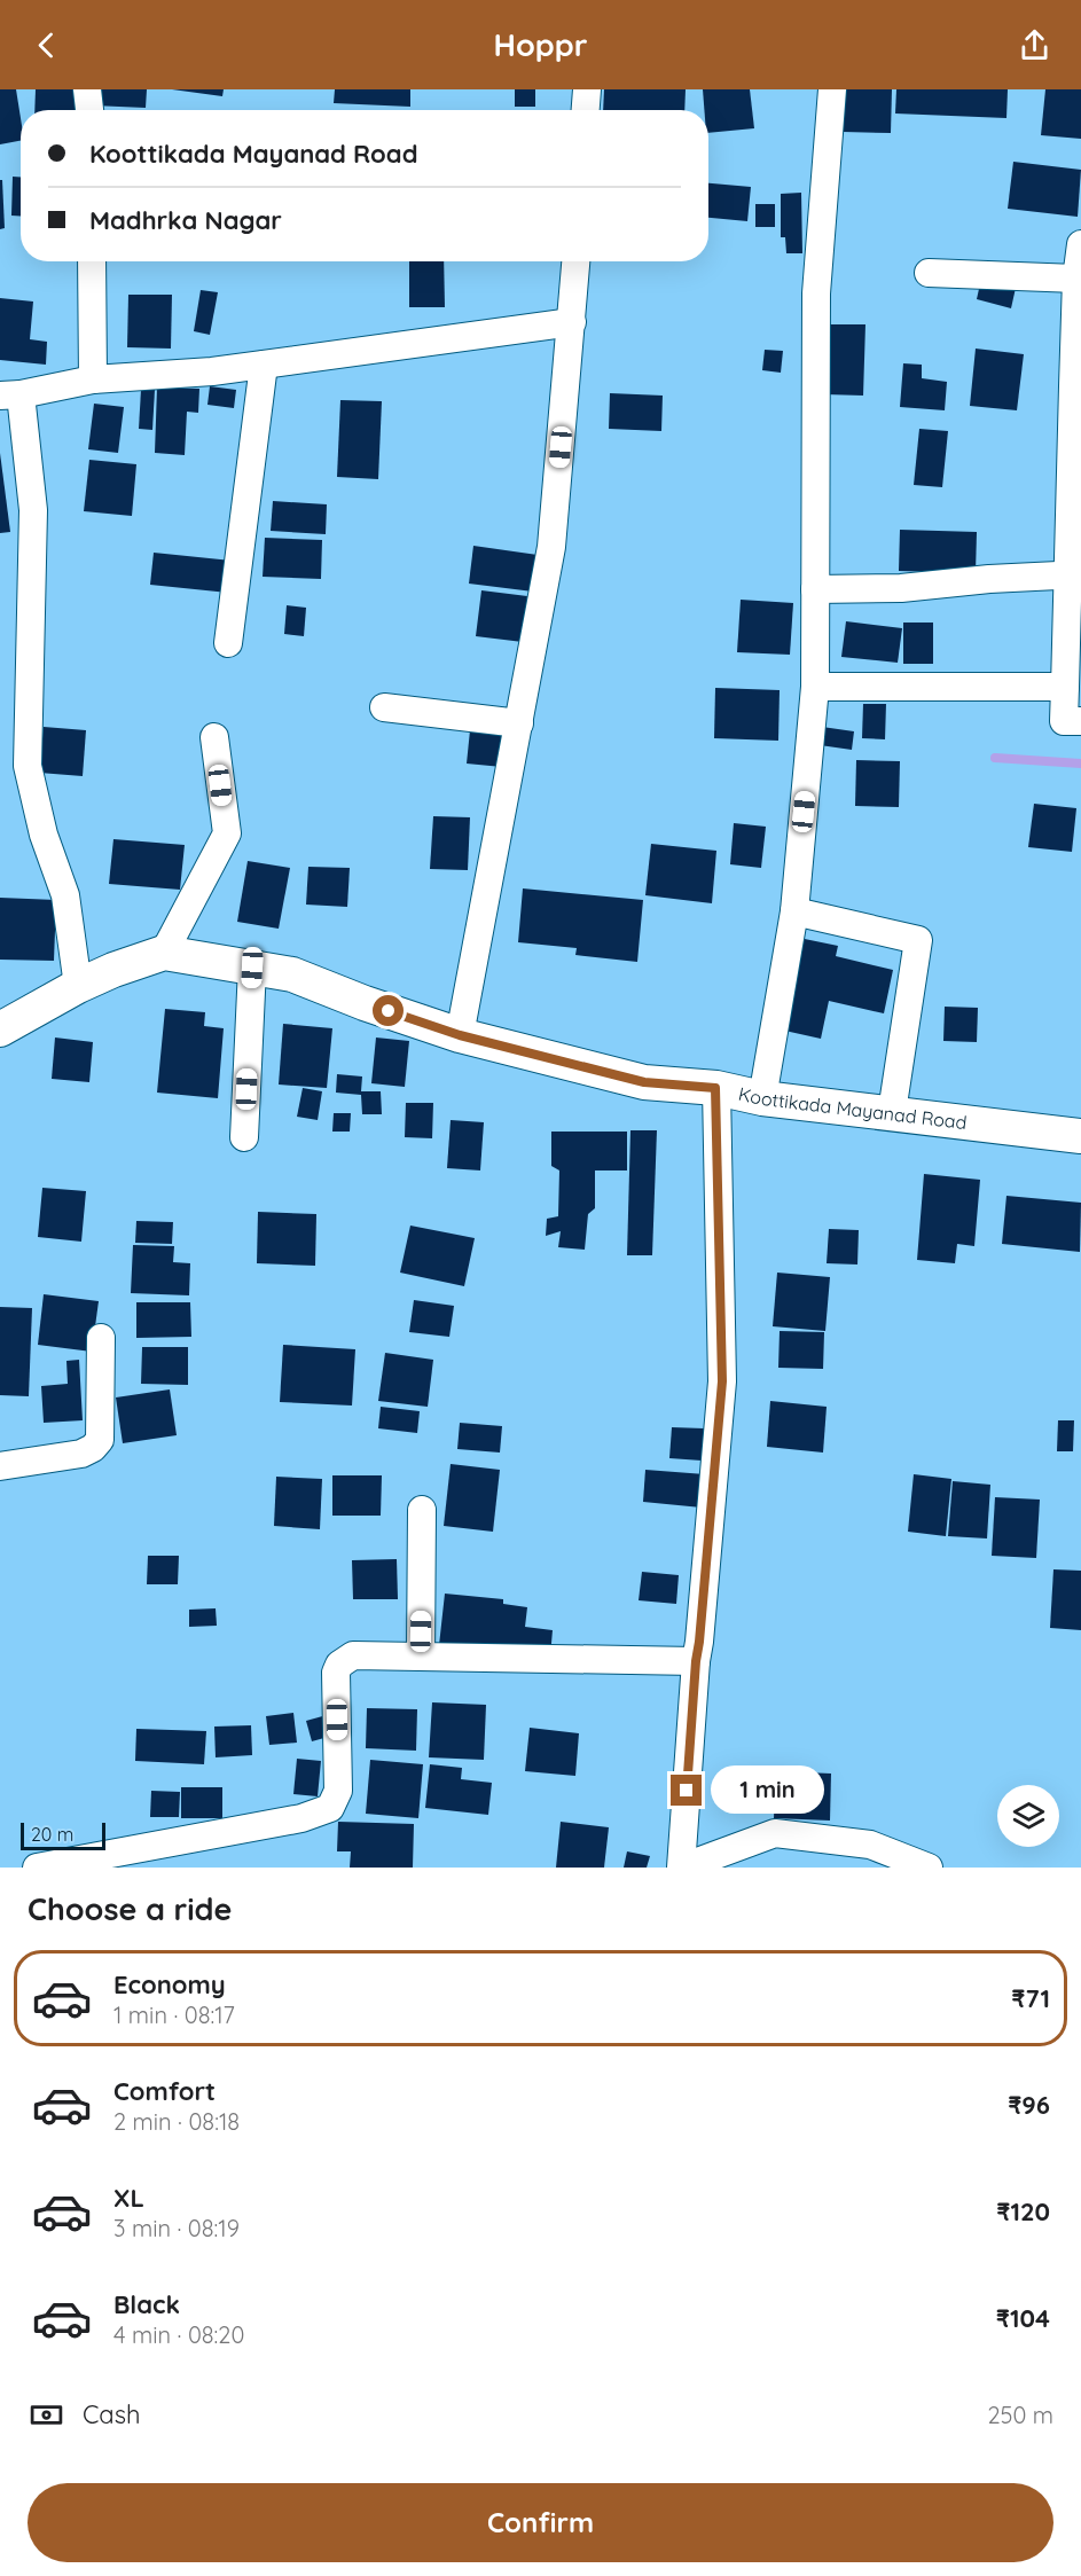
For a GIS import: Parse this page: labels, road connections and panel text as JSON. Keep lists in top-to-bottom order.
{
  "streets": {
    "main road": ["Koottikada Mayanad Road"]
  },
  "scale_bar": "20 m",
  "page": {
    "header": "Hoppr",
    "banner": ["Koottikada Mayanad Road", "Madhrka Nagar"],
    "bubble": "1 min",
    "scale": "20 m",
    "heading": "Choose a ride",
    "list": [
      {
        "name": "Economy",
        "note": "1 min · 08:17",
        "value": "₹71"
      },
      {
        "name": "Comfort",
        "note": "2 min · 08:18",
        "value": "₹96"
      },
      {
        "name": "XL",
        "note": "3 min · 08:19",
        "value": "₹120"
      },
      {
        "name": "Black",
        "note": "4 min · 08:20",
        "value": "₹104"
      }
    ],
    "pay": ["Cash", "250 m"],
    "buttons": "Confirm"
  }
}
